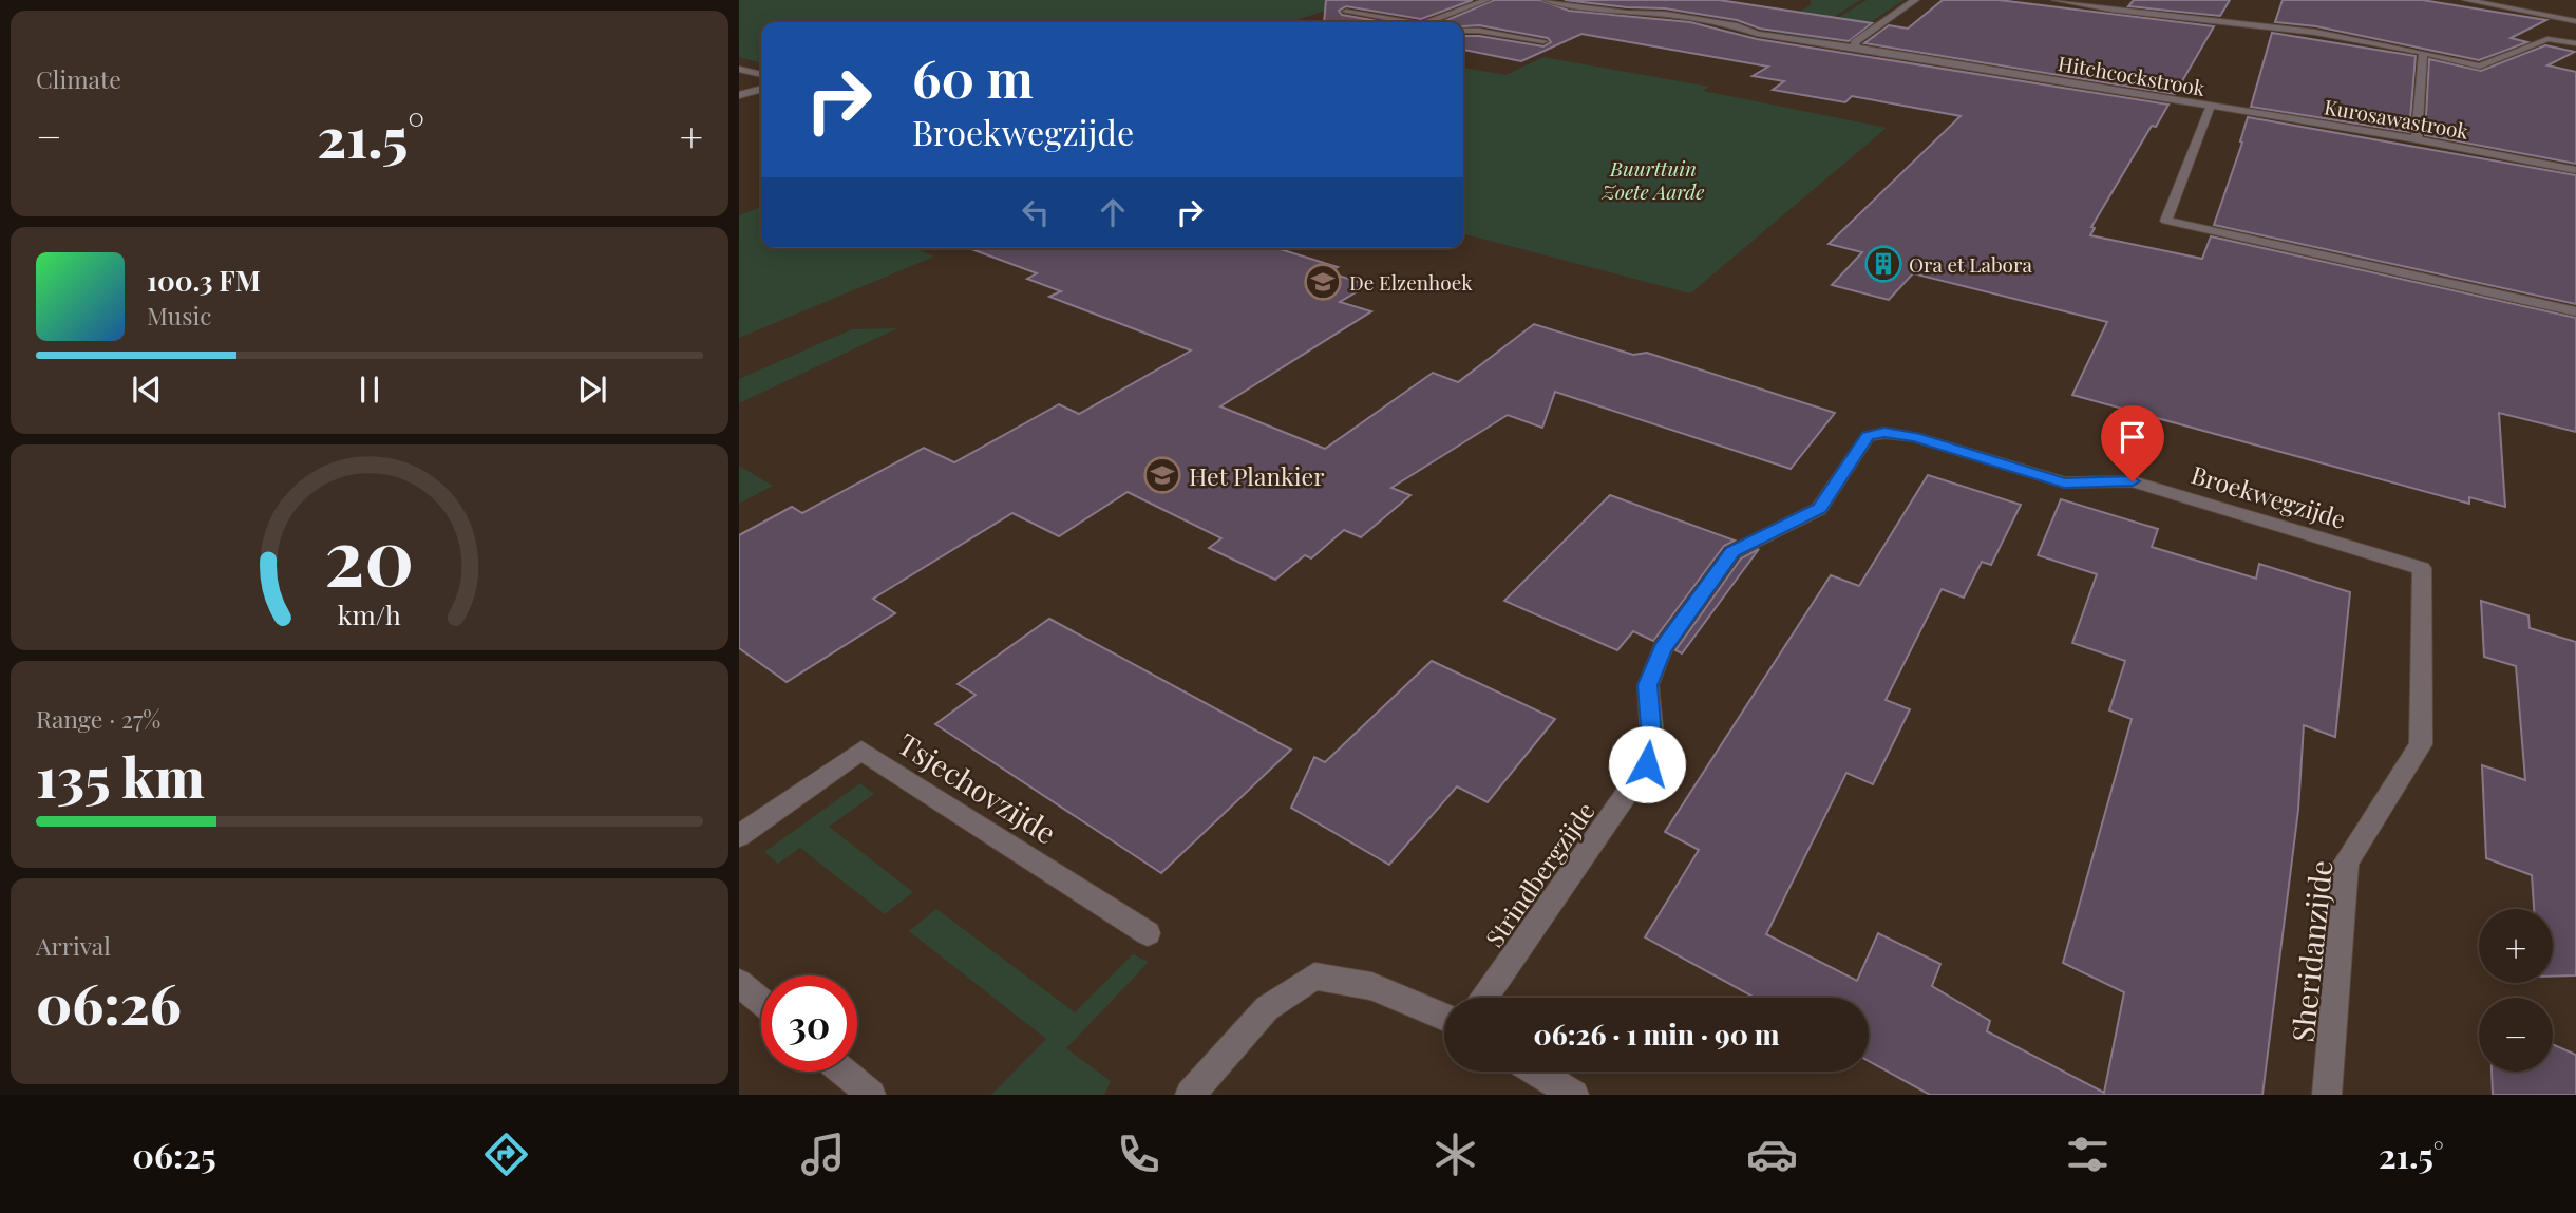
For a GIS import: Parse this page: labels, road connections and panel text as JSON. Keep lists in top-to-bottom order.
{
  "streets": {
    "street": [
      "Hitchcockstrook",
      "Kurosawastrook",
      "Broekwegzijde",
      "Tsjechovzijde",
      "Strindbergzijde",
      "Sheridanzijde"
    ]
  },
  "crossings": [
    ["Hitchcockstrook", "Kurosawastrook"],
    ["Broekwegzijde", "Strindbergzijde"],
    ["Broekwegzijde", "Sheridanzijde"]
  ],
  "parks": ["Buurttuin Zoete Aarde"],
  "places": {
    "building": ["Ora et Labora"],
    "school or university": ["De Elzenhoek", "Het Plankier"]
  },
  "page": {
    "tile": [
      "Climate",
      ["Range · 27%", "135 km"],
      ["Arrival", "06:26"]
    ],
    "turn": ["60 m", "Broekwegzijde"],
    "heat": ["−", "21.5°", "+"],
    "song": ["100.3 FM", "Music"],
    "map_buttons": ["+", "−"],
    "limit": "30",
    "trip": "06:26 · 1 min · 90 m",
    "tabs": ["06:25", "21.5°"],
    "gauge": ["20", "km/h"]
  }
}
